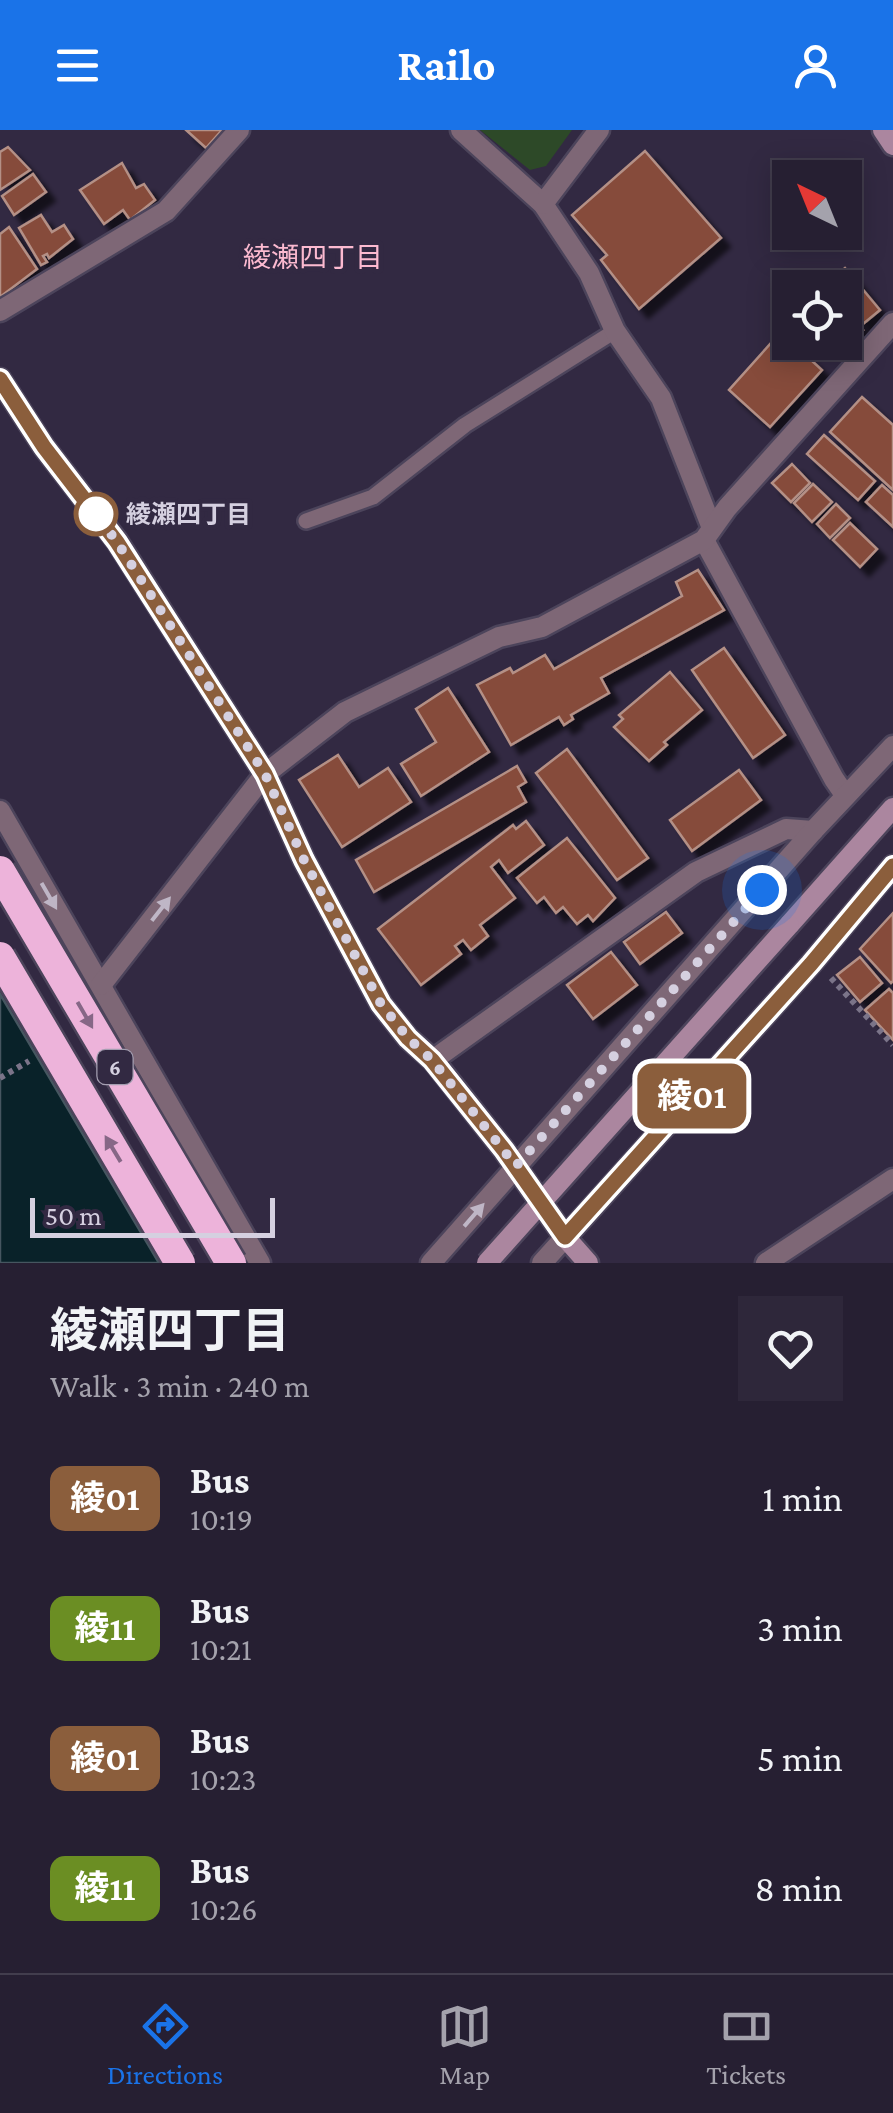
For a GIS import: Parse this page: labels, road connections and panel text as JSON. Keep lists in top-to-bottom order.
{
  "streets": {
    "highway": ["6"]
  },
  "districts": ["綾瀬四丁目"],
  "places": ["綾瀬四丁目"],
  "lines": ["bus line 綾01"],
  "scale_bar": "50 m",
  "north": "top left",
  "page": {
    "header": "Railo",
    "on_map": "綾01",
    "scale": "50 m",
    "heading": ["綾瀬四丁目", "Walk · 3 min · 240 m"],
    "list": [
      {
        "mark": "綾01",
        "name": "Bus",
        "note": "10:19",
        "value": "1 min"
      },
      {
        "mark": "綾11",
        "name": "Bus",
        "note": "10:21",
        "value": "3 min"
      },
      {
        "mark": "綾01",
        "name": "Bus",
        "note": "10:23",
        "value": "5 min"
      },
      {
        "mark": "綾11",
        "name": "Bus",
        "note": "10:26",
        "value": "8 min"
      }
    ],
    "tabs": ["Directions", "Map", "Tickets"]
  }
}
